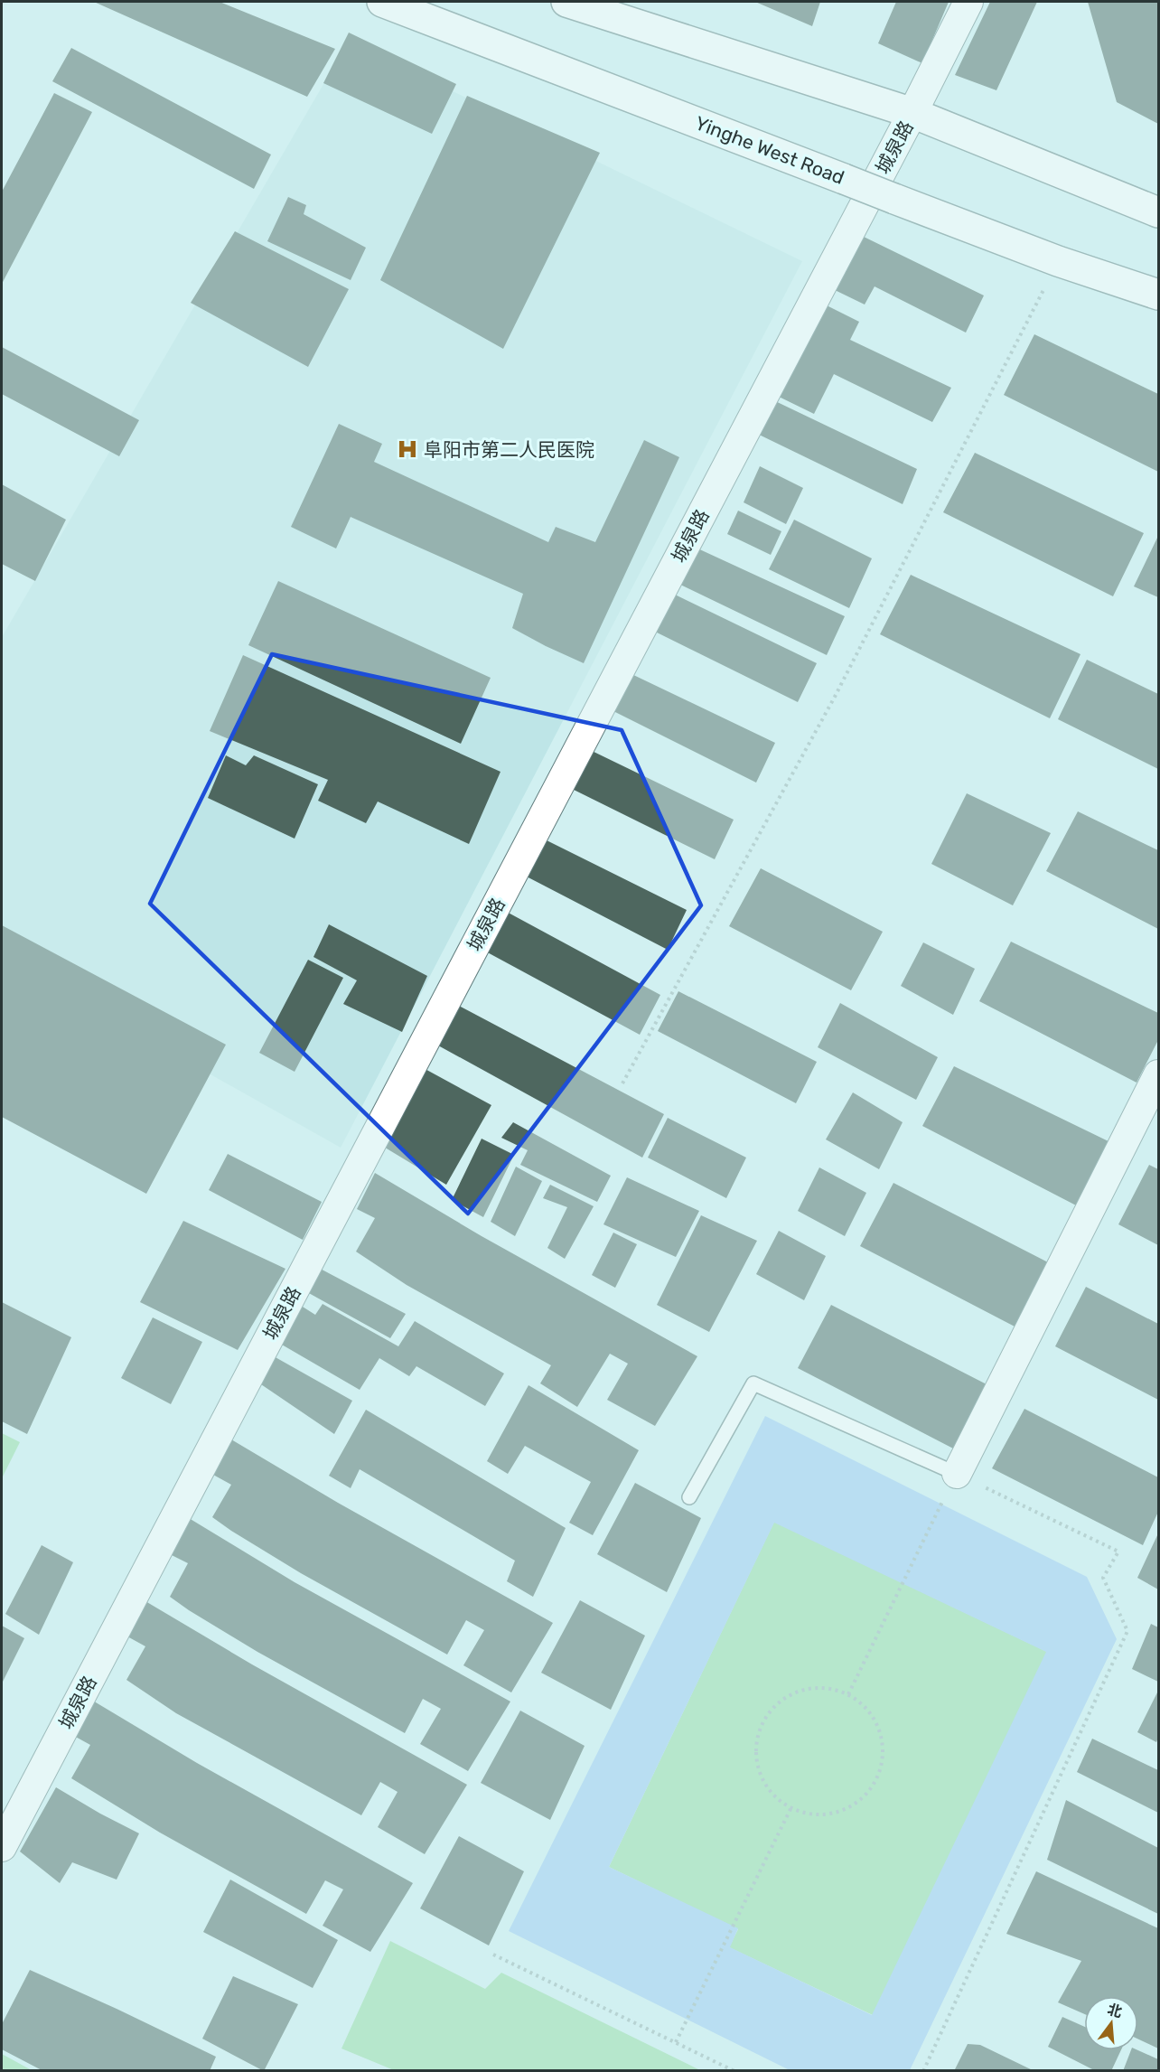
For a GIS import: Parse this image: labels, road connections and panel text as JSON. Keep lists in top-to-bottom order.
{
  "streets": {
    "main road": ["Yinghe West Road"],
    "street": ["城泉路"]
  },
  "places": {
    "hospital": ["阜阳市第二人民医院"]
  },
  "north": "top"
}
